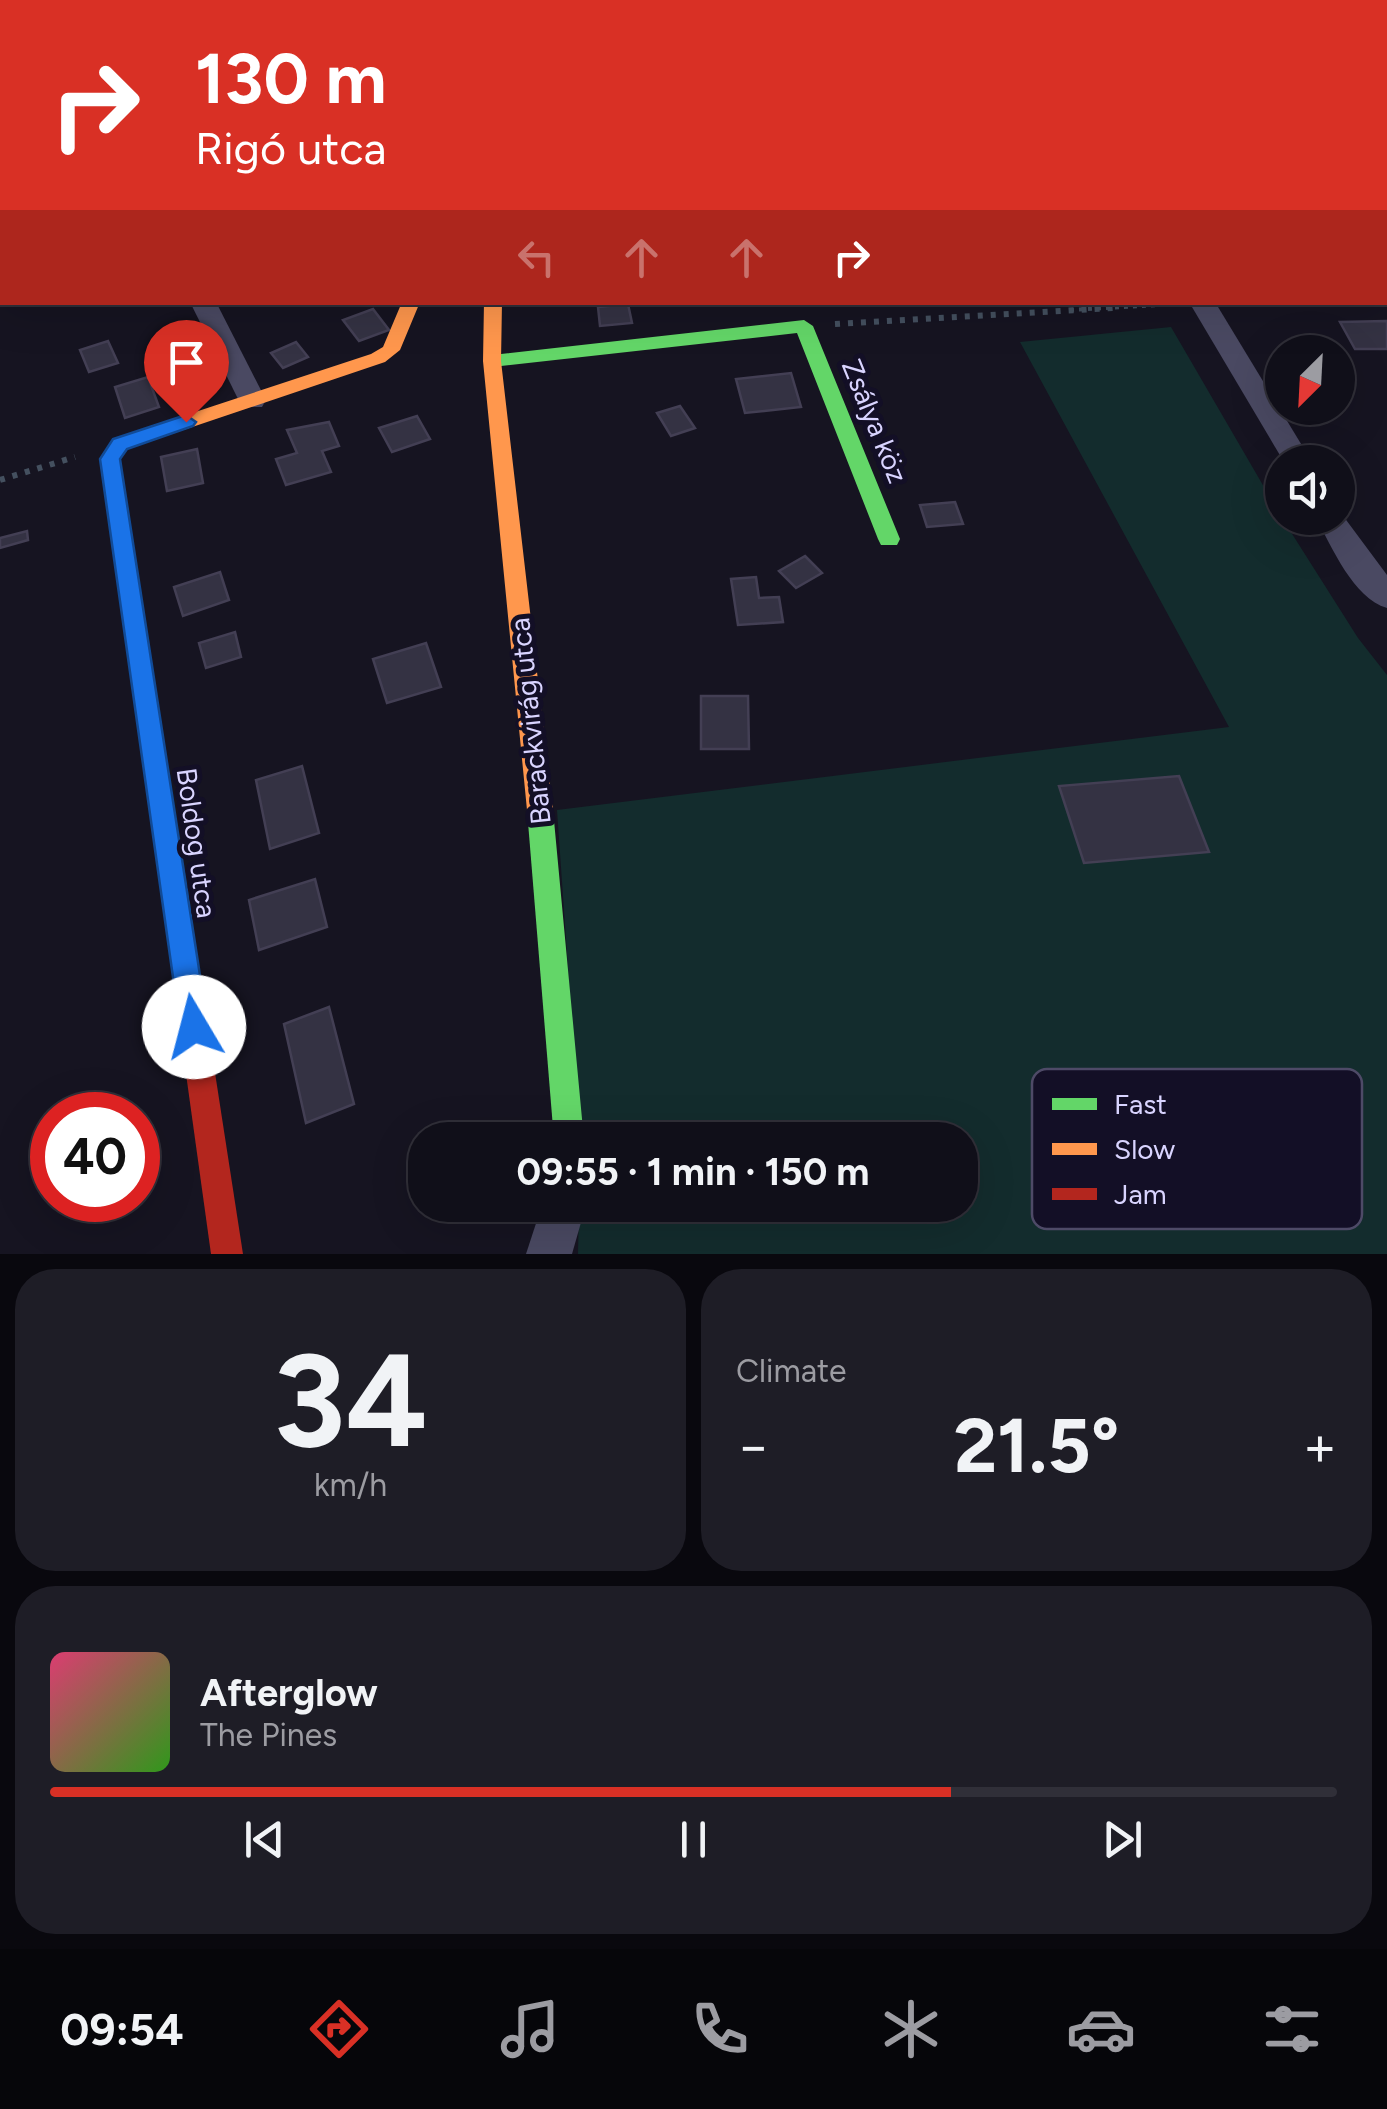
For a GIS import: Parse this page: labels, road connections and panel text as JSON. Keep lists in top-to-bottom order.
{
  "streets": {
    "street": ["Zsálya köz", "Barackvirág utca", "Boldog utca"]
  },
  "legend": ["Fast", "Slow", "Jam"],
  "north": "bottom left",
  "page": {
    "turn": ["130 m", "Rigó utca"],
    "limit": "40",
    "trip": "09:55 · 1 min · 150 m",
    "tile": [
      ["34", "km/h"],
      "Climate"
    ],
    "heat": ["−", "21.5°", "+"],
    "song": ["Afterglow", "The Pines"],
    "tabs": "09:54"
  }
}
